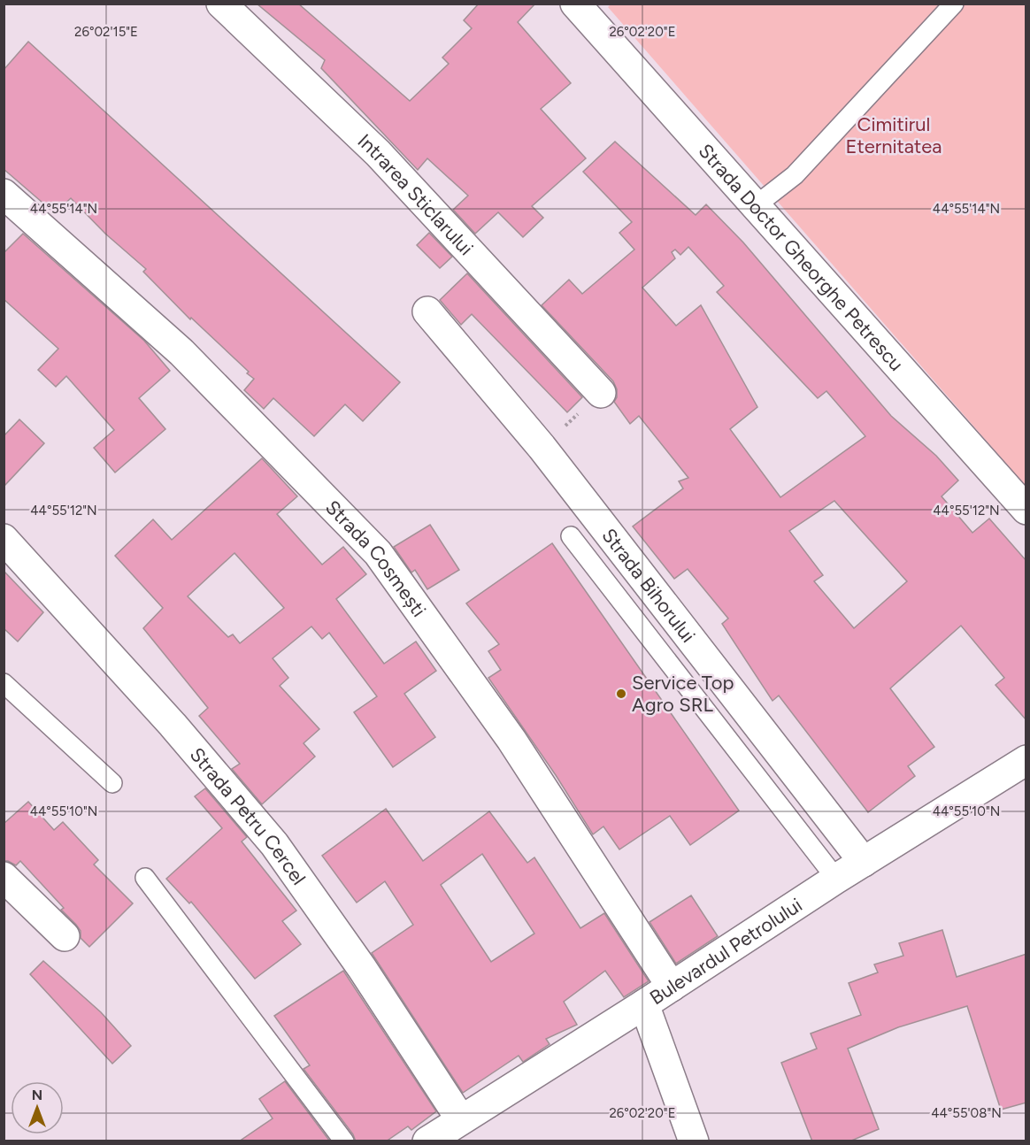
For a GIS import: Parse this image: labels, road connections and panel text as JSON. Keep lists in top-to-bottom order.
{
  "streets": {
    "street": [
      "Intrarea Sticlarului",
      "Strada Doctor Gheorghe Petrescu",
      "Strada Cosmești",
      "Strada Bihorului",
      "Strada Petru Cercel",
      "Bulevardul Petrolului"
    ]
  },
  "crossings": [
    ["Strada Cosmești", "Bulevardul Petrolului"],
    ["Strada Bihorului", "Bulevardul Petrolului"],
    ["Strada Petru Cercel", "Bulevardul Petrolului"]
  ],
  "parks": ["Cimitirul Eternitatea"],
  "places": ["Service Top Agro SRL"],
  "north": "top",
  "coordinates": [
    "26°02'15\"E",
    "26°02'20\"E",
    "44°55'14\"N",
    "44°55'12\"N",
    "44°55'10\"N",
    "44°55'08\"N"
  ]
}
